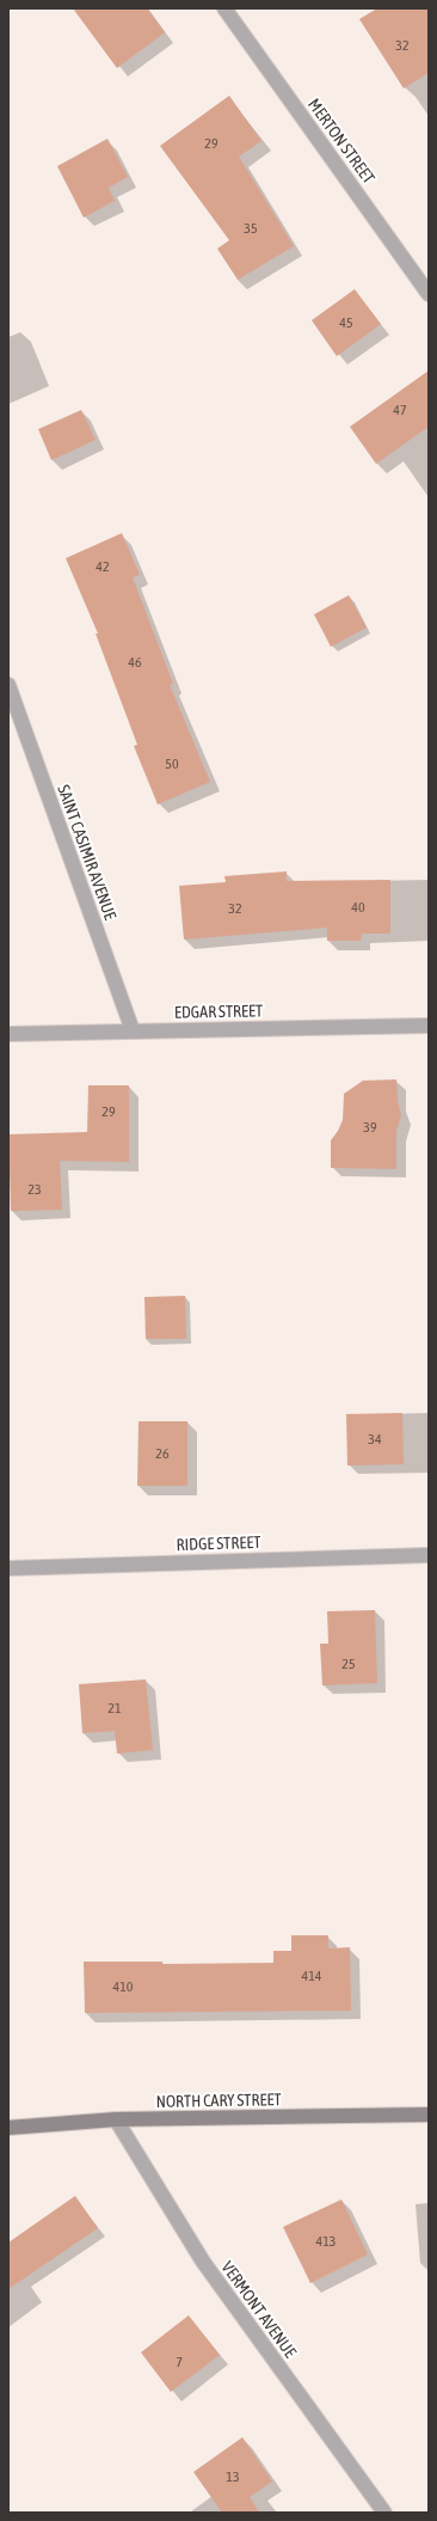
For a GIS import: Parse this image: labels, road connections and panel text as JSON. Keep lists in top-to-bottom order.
{
  "streets": {
    "street": [
      "MERTON STREET",
      "SAINT CASIMIR AVENUE",
      "EDGAR STREET",
      "RIDGE STREET",
      "NORTH CARY STREET",
      "VERMONT AVENUE"
    ]
  },
  "crossings": [
    ["SAINT CASIMIR AVENUE", "EDGAR STREET"],
    ["NORTH CARY STREET", "VERMONT AVENUE"]
  ],
  "house_numbers": [
    "32",
    "29",
    "35",
    "45",
    "47",
    "42",
    "46",
    "50",
    "40",
    "32",
    "29",
    "39",
    "23",
    "34",
    "26",
    "25",
    "21",
    "414",
    "410",
    "413",
    "7",
    "13"
  ]
}
